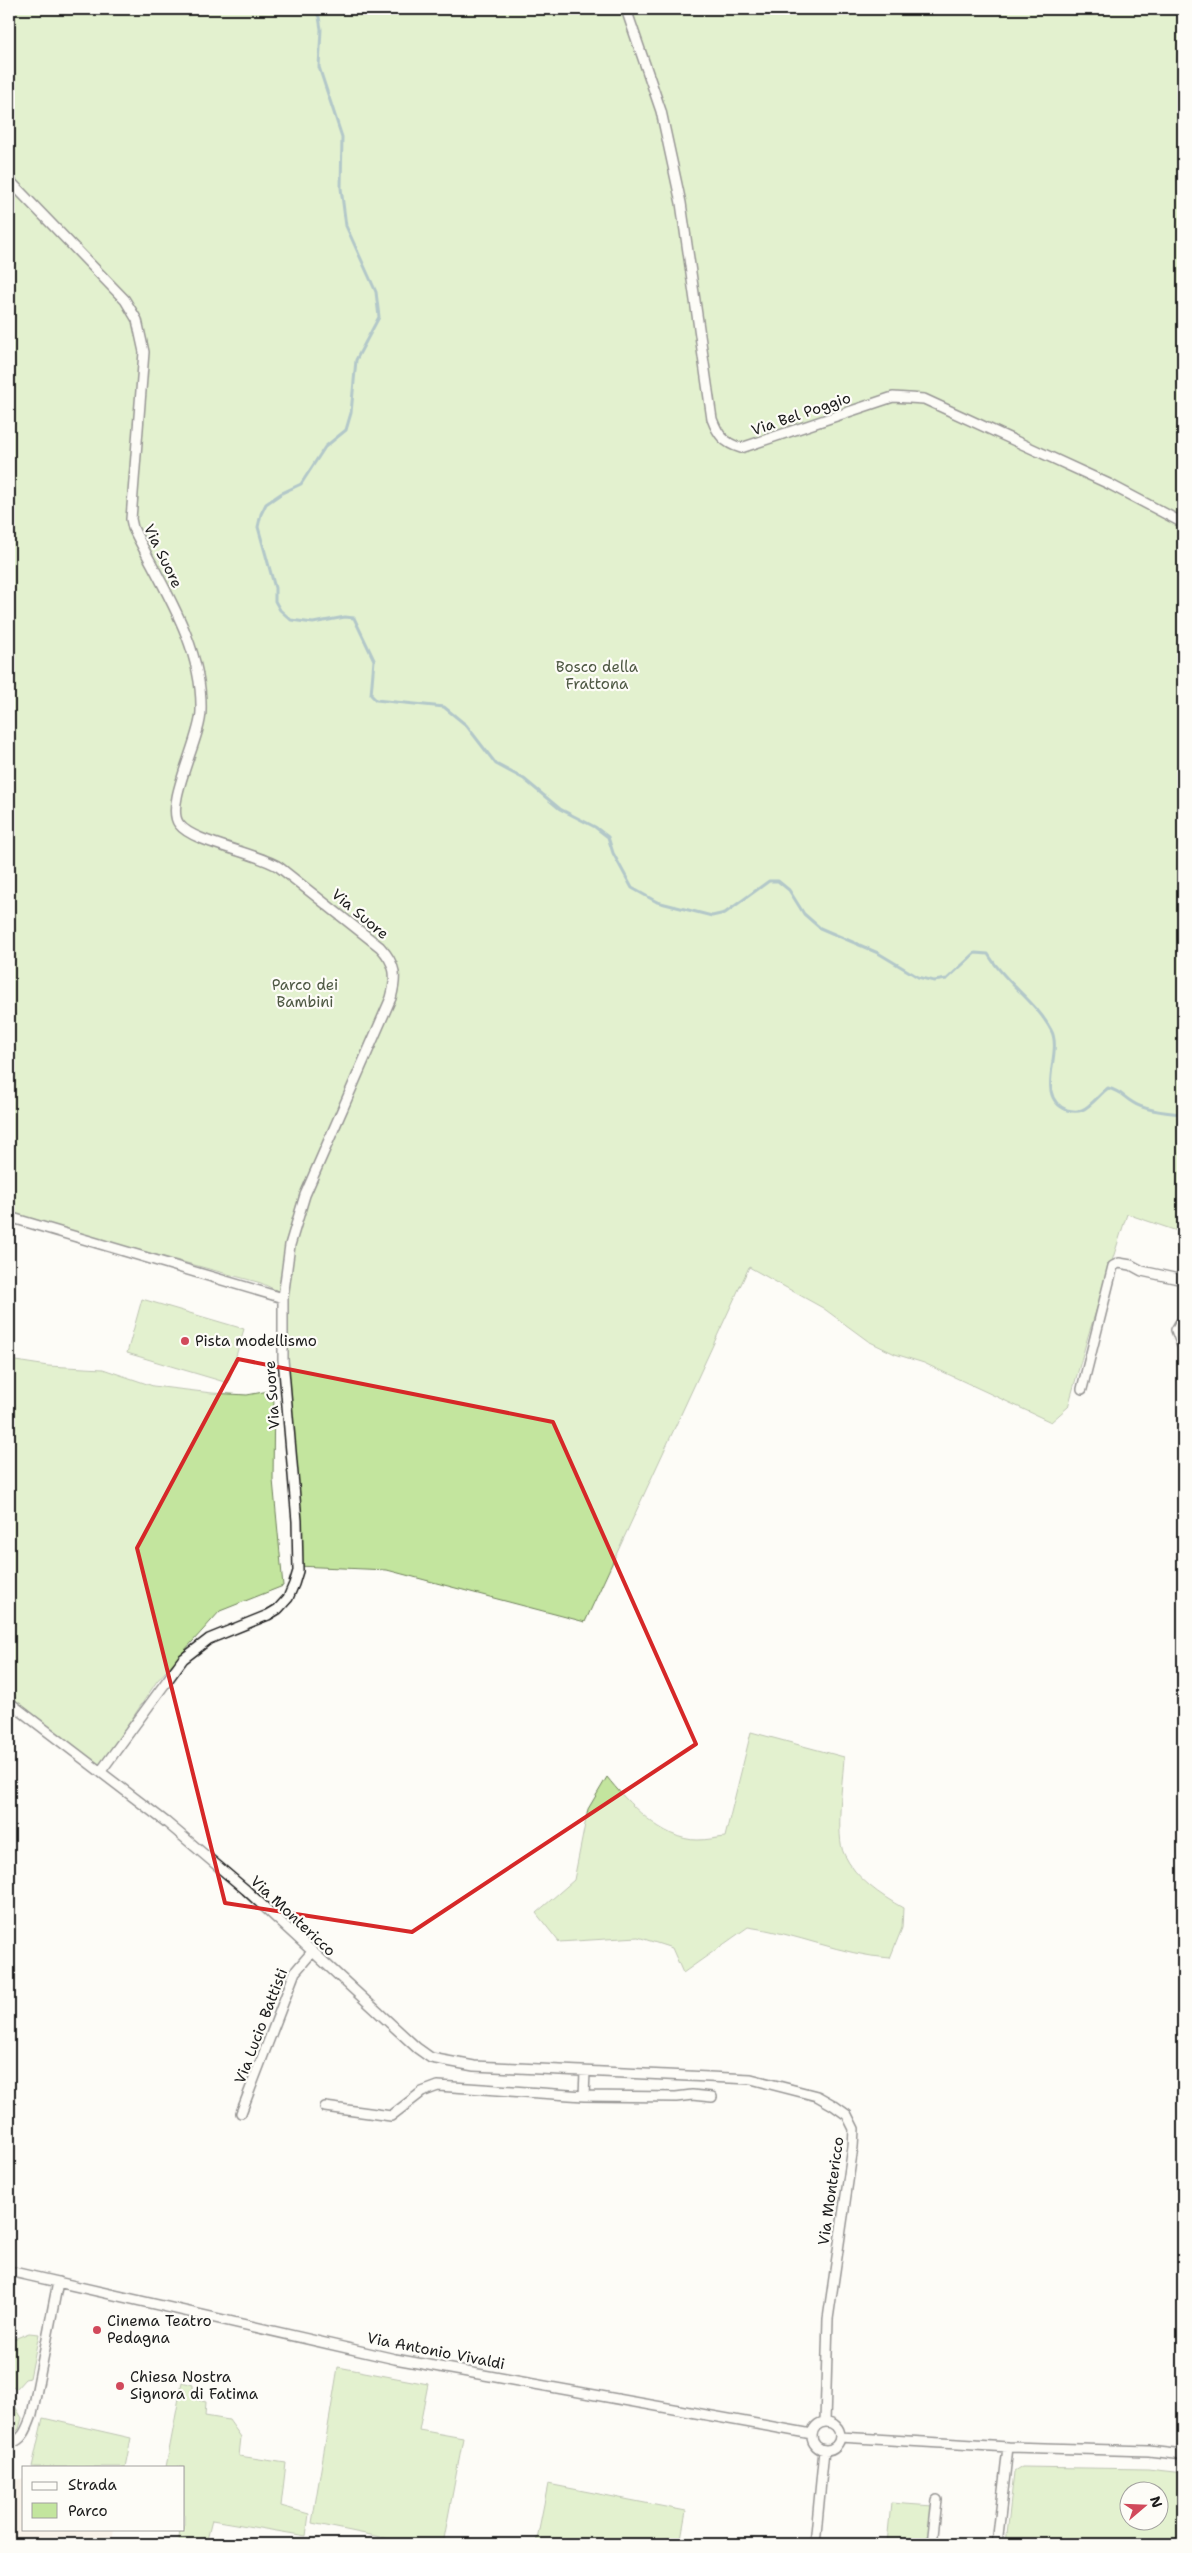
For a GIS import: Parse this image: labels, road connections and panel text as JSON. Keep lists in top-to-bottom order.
{
  "streets": {
    "street": [
      "Via Bel Poggio",
      "Via Suore",
      "Via Montericco",
      "Via Lucio Battisti",
      "Via Antonio Vivaldi"
    ]
  },
  "crossings": [
    ["Via Suore", "Via Montericco"],
    ["Via Montericco", "Via Lucio Battisti"],
    ["Via Montericco", "Via Antonio Vivaldi"]
  ],
  "parks": ["Bosco della Frattona", "Parco dei Bambini"],
  "places": ["Pista modellismo", "Cinema Teatro Pedagna", "Chiesa Nostra Signora di Fatima"],
  "legend": ["Strada", "Parco"],
  "north": "right"
}
